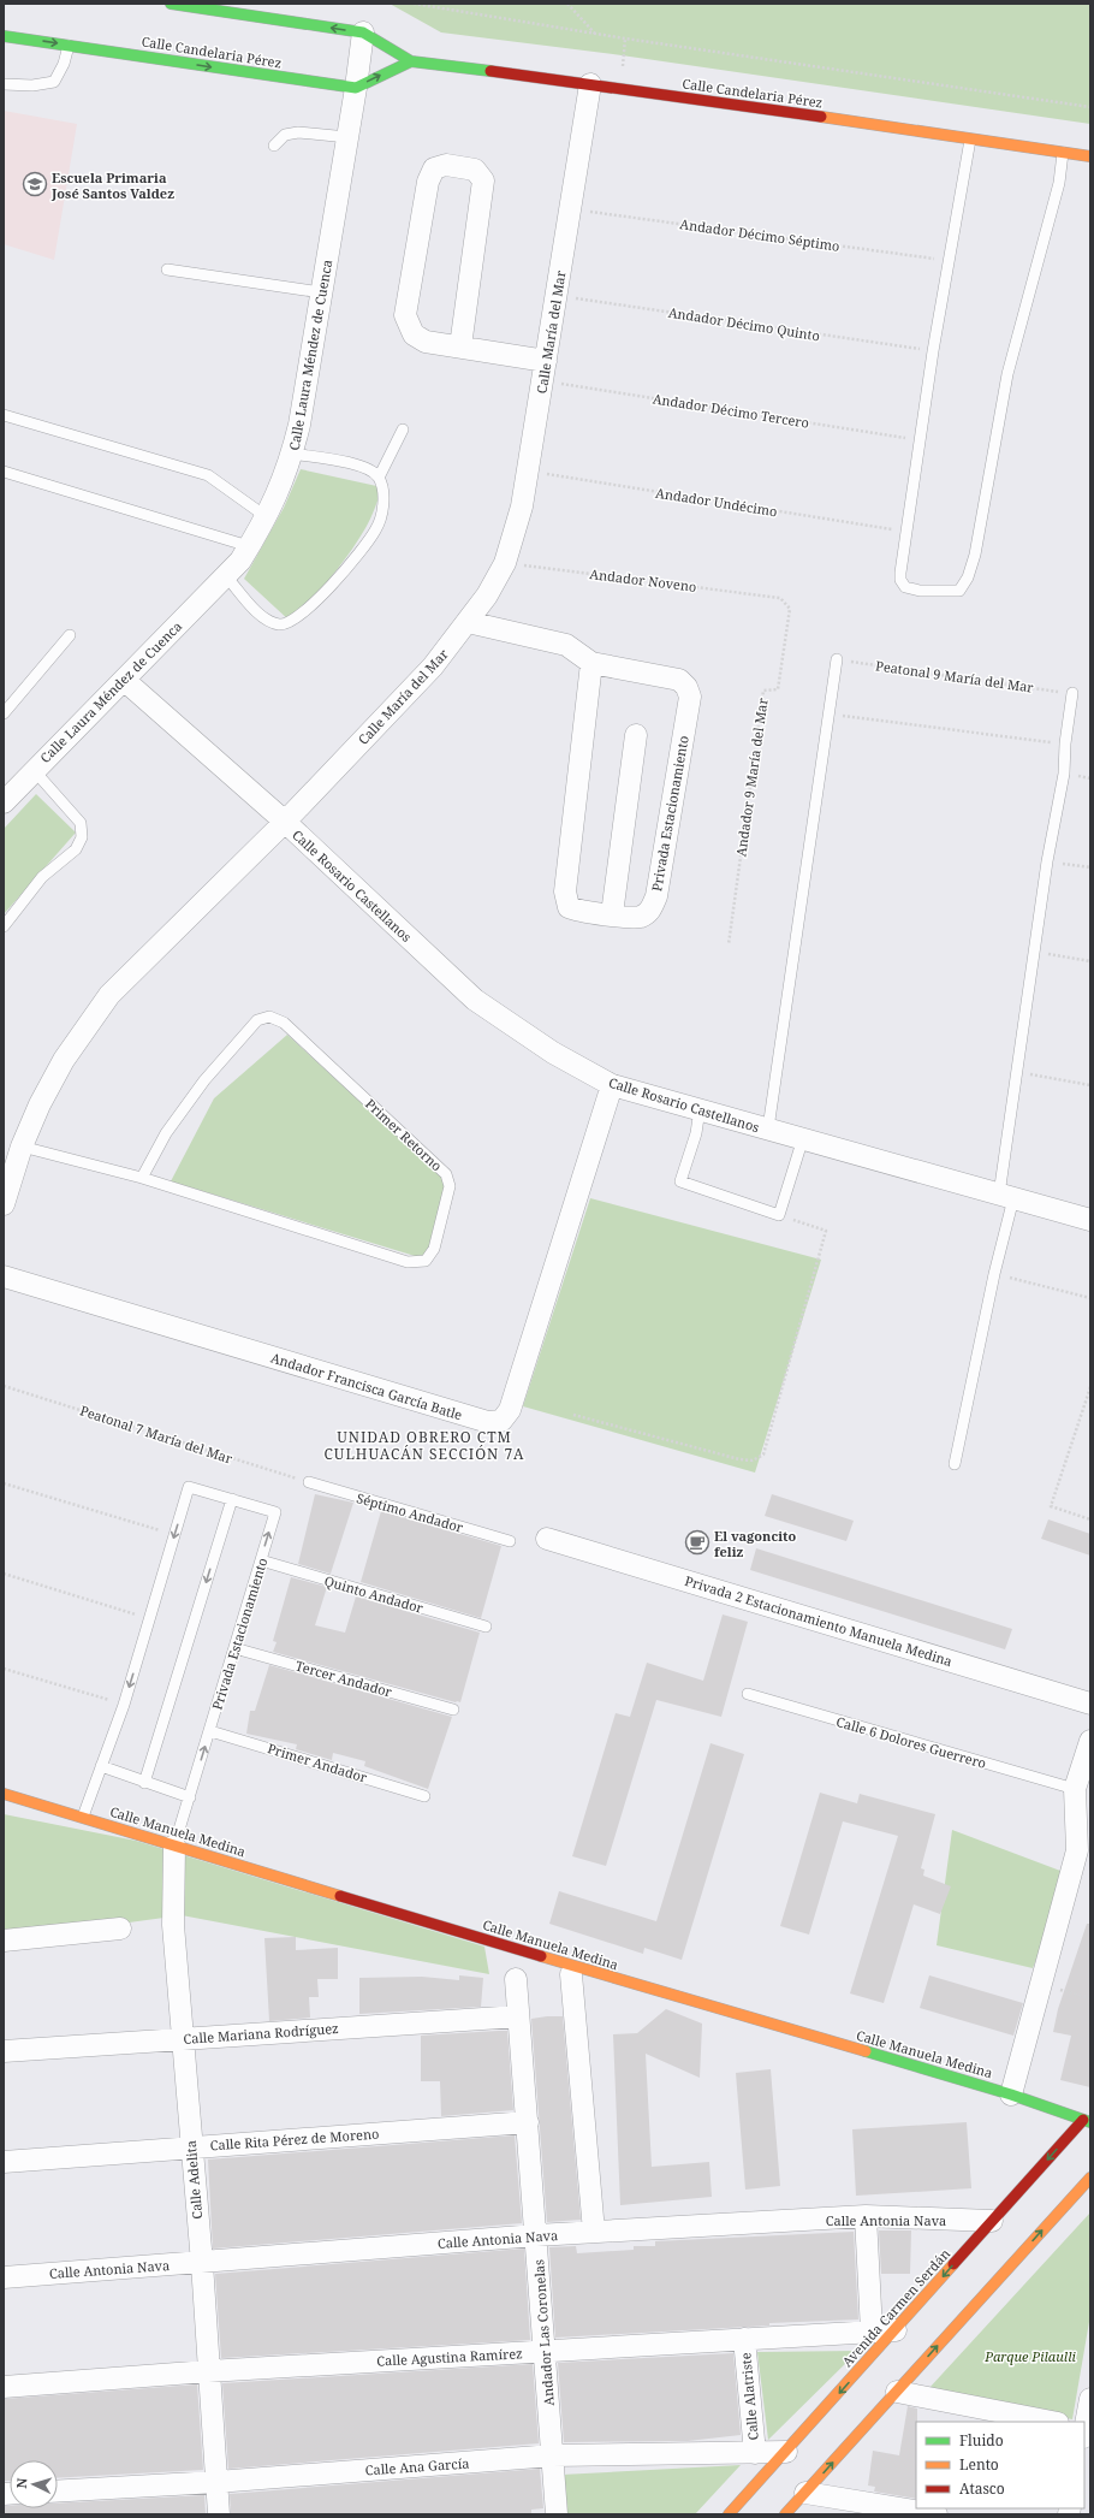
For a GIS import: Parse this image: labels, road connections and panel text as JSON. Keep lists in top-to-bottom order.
{
  "streets": {
    "street": [
      "Calle Candelaria Pérez",
      "Calle María del Mar",
      "Calle Laura Méndez de Cuenca",
      "Privada Estacionamiento",
      "Calle Rosario Castellanos",
      "Andador Francisca García Batle",
      "Privada 2 Estacionamiento Manuela Medina",
      "Calle Manuela Medina",
      "Calle Mariana Rodríguez",
      "Calle Rita Pérez de Moreno",
      "Calle Adelita",
      "Calle Antonia Nava",
      "Avenida Carmen Serdán",
      "Andador Las Coronelas",
      "Calle Agustina Ramírez",
      "Calle Alatriste",
      "Calle Ana García"
    ],
    "lane": [
      "Primer Retorno",
      "Séptimo Andador",
      "Quinto Andador",
      "Tercer Andador",
      "Calle 6 Dolores Guerrero",
      "Primer Andador"
    ],
    "path": [
      "Andador Décimo Séptimo",
      "Andador Décimo Quinto",
      "Andador Décimo Tercero",
      "Andador Undécimo",
      "Andador Noveno",
      "Peatonal 9 María del Mar",
      "Andador 9 María del Mar",
      "Peatonal 7 María del Mar"
    ]
  },
  "crossings": [
    ["Calle Candelaria Pérez", "Calle María del Mar"],
    ["Calle Candelaria Pérez", "Calle Laura Méndez de Cuenca"],
    ["Andador Décimo Séptimo", "Calle María del Mar"],
    ["Andador Décimo Quinto", "Calle María del Mar"],
    ["Calle María del Mar", "Andador Décimo Tercero"],
    ["Calle María del Mar", "Andador Undécimo"],
    ["Calle María del Mar", "Andador Noveno"],
    ["Calle María del Mar", "Privada Estacionamiento"],
    ["Calle María del Mar", "Calle Rosario Castellanos"],
    ["Calle María del Mar", "Primer Retorno"],
    ["Calle Laura Méndez de Cuenca", "Calle Rosario Castellanos"],
    ["Andador Noveno", "Andador 9 María del Mar"],
    ["Privada Estacionamiento", "Quinto Andador"],
    ["Privada Estacionamiento", "Tercer Andador"],
    ["Privada Estacionamiento", "Primer Andador"],
    ["Privada Estacionamiento", "Calle Manuela Medina"],
    ["Privada Estacionamiento", "Calle Adelita"],
    ["Calle Rosario Castellanos", "Andador Francisca García Batle"],
    ["Peatonal 7 María del Mar", "Séptimo Andador"],
    ["Calle Manuela Medina", "Calle Adelita"],
    ["Calle Manuela Medina", "Avenida Carmen Serdán"],
    ["Calle Mariana Rodríguez", "Calle Adelita"],
    ["Calle Mariana Rodríguez", "Andador Las Coronelas"],
    ["Calle Rita Pérez de Moreno", "Calle Adelita"],
    ["Calle Rita Pérez de Moreno", "Andador Las Coronelas"],
    ["Calle Adelita", "Calle Antonia Nava"],
    ["Calle Adelita", "Calle Agustina Ramírez"],
    ["Calle Adelita", "Calle Ana García"],
    ["Calle Antonia Nava", "Avenida Carmen Serdán"],
    ["Calle Antonia Nava", "Andador Las Coronelas"],
    ["Avenida Carmen Serdán", "Calle Agustina Ramírez"],
    ["Avenida Carmen Serdán", "Calle Ana García"],
    ["Andador Las Coronelas", "Calle Agustina Ramírez"],
    ["Andador Las Coronelas", "Calle Ana García"],
    ["Calle Agustina Ramírez", "Calle Alatriste"],
    ["Calle Alatriste", "Calle Ana García"]
  ],
  "districts": ["UNIDAD OBRERO CTM CULHUACÁN SECCIÓN 7A"],
  "parks": ["Parque Pilaulli"],
  "places": {
    "school or university": ["Escuela Primaria José Santos Valdez"],
    "cafe": ["El vagoncito feliz"]
  },
  "legend": ["Fluido", "Lento", "Atasco"],
  "north": "left"
}
